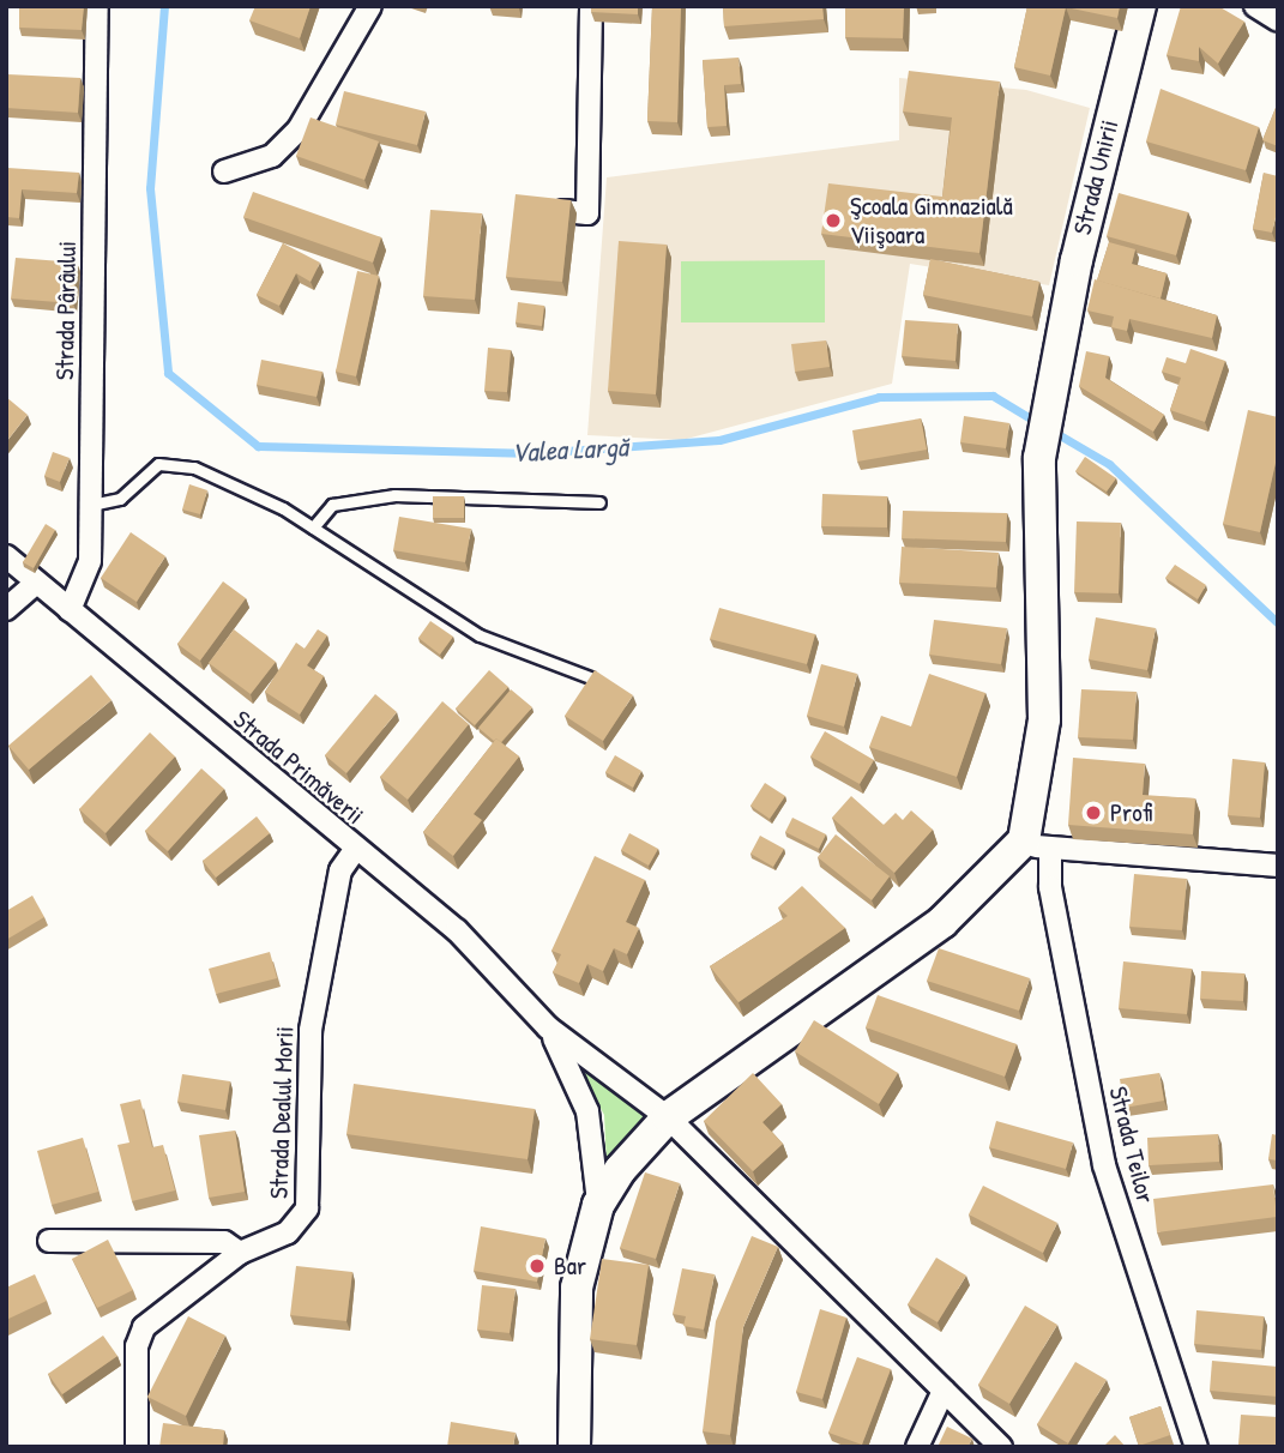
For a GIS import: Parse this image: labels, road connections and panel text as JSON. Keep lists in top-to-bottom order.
{
  "streets": {
    "main road": ["Strada Unirii"],
    "street": [
      "Strada Pârâului",
      "Strada Primăverii",
      "Strada Dealul Morii",
      "Strada Teilor"
    ]
  },
  "crossings": [
    ["Strada Unirii", "Strada Teilor"],
    ["Strada Pârâului", "Strada Primăverii"],
    ["Strada Primăverii", "Strada Dealul Morii"]
  ],
  "water": ["Valea Largă"],
  "places": ["Şcoala Gimnazială Viişoara", "Profi", "Bar"]
}
